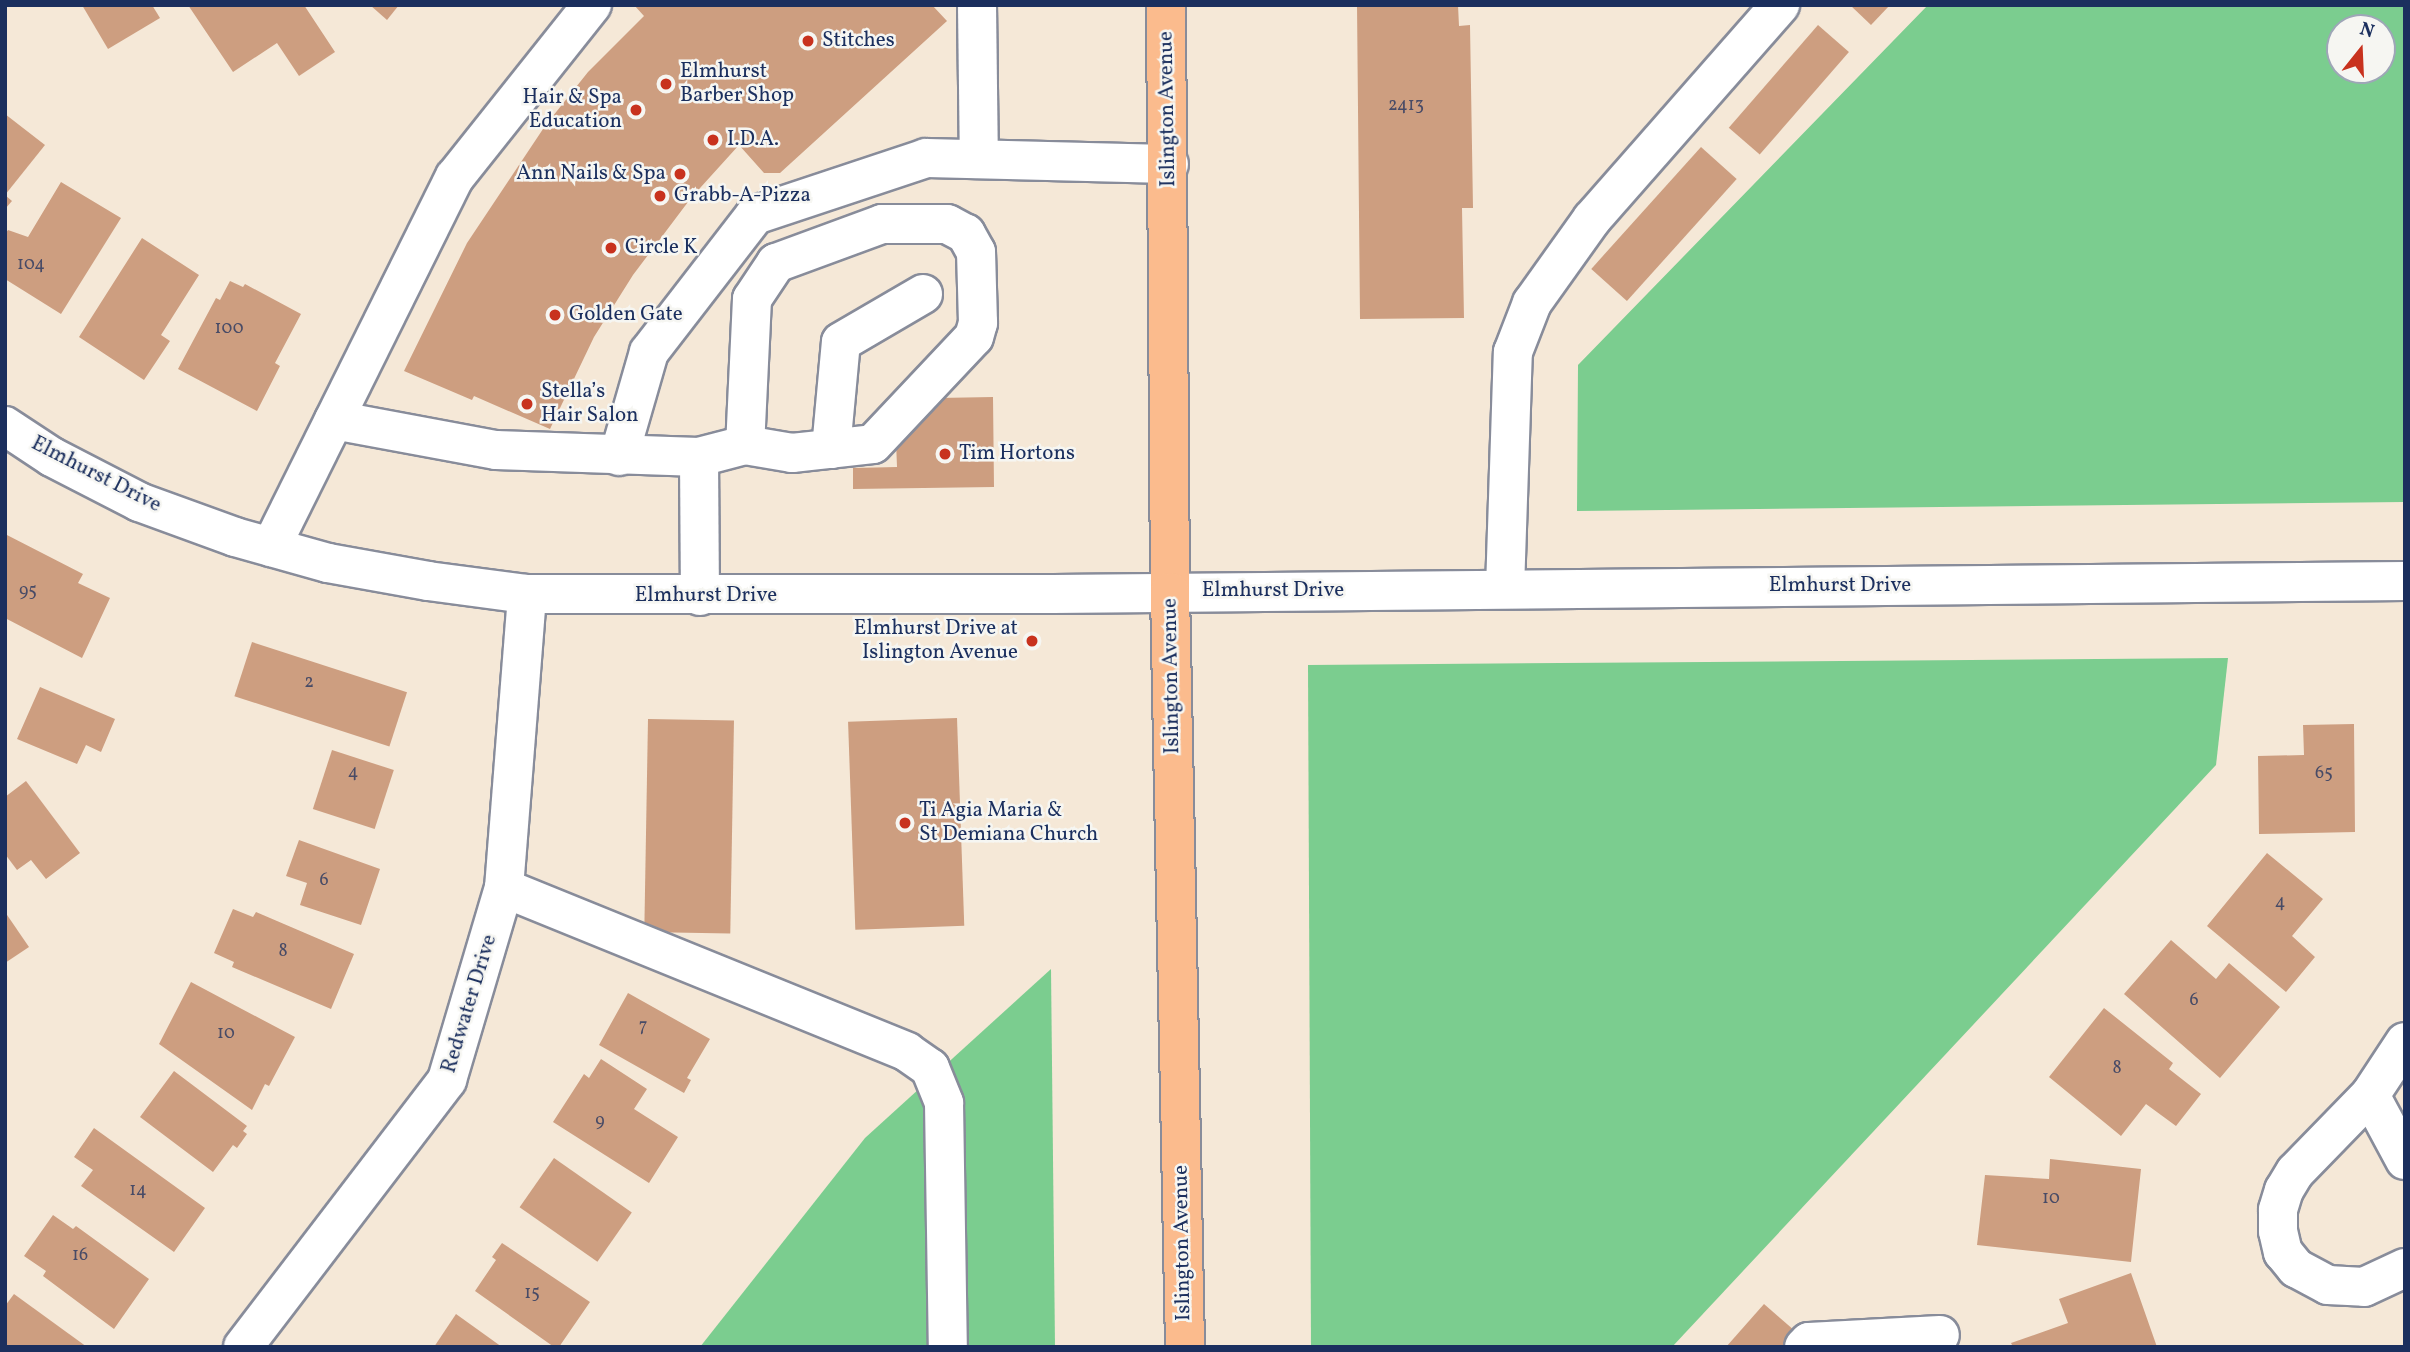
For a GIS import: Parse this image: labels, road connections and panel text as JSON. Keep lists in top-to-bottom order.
{
  "streets": {
    "main road": ["Islington Avenue"],
    "street": ["Elmhurst Drive", "Redwater Drive"]
  },
  "crossings": [
    ["Islington Avenue", "Elmhurst Drive"],
    ["Elmhurst Drive", "Redwater Drive"]
  ],
  "places": [
    "Stitches",
    "Elmhurst Barber Shop",
    "Hair & Spa Education",
    "I.D.A.",
    "Ann Nails & Spa",
    "Grabb-A-Pizza",
    "Circle K",
    "Golden Gate",
    "Stella’s Hair Salon",
    "Tim Hortons",
    "Elmhurst Drive at Islington Avenue",
    "Ti Agia Maria & St Demiana Church"
  ],
  "house_numbers": [
    "2413",
    "104",
    "100",
    "95",
    "2",
    "4",
    "65",
    "6",
    "4",
    "8",
    "6",
    "7",
    "10",
    "8",
    "9",
    "14",
    "10",
    "16",
    "15"
  ],
  "north": "top"
}
